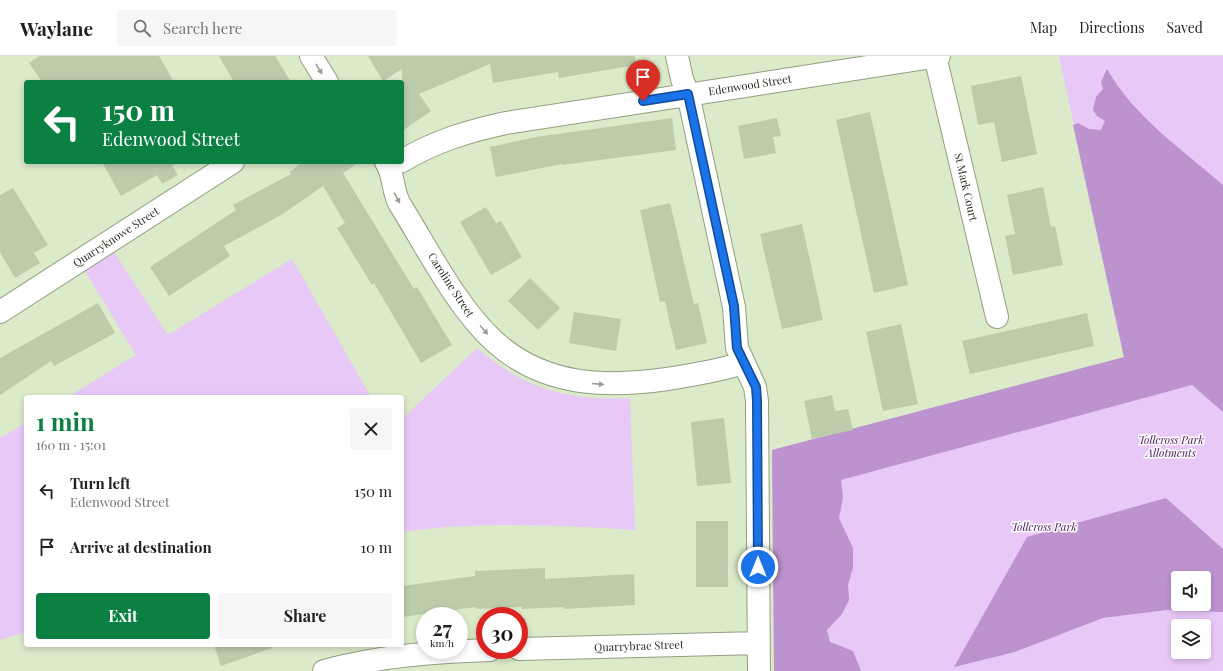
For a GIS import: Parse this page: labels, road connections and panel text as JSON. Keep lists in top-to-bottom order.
{
  "streets": {
    "street": [
      "Edenwood Street",
      "St Mark Court",
      "Quarryknowe Street",
      "Caroline Street",
      "Quarrybrae Street"
    ]
  },
  "crossings": [
    ["Edenwood Street", "St Mark Court"]
  ],
  "one_way": ["Caroline Street"],
  "parks": ["Tollcross Park Allotments", "Tollcross Park"],
  "page": {
    "header": "Waylane",
    "search": "Search here",
    "nav": ["Map", "Directions", "Saved"],
    "turn": ["150 m", "Edenwood Street"],
    "heading": ["1 min", "160 m · 15:01"],
    "list": [
      {
        "name": "Turn left",
        "note": "Edenwood Street",
        "value": "150 m"
      },
      {
        "name": "Arrive at destination",
        "value": "10 m"
      }
    ],
    "buttons": ["Exit", "Share"],
    "speed": "27 km/h",
    "limit": "30"
  }
}
